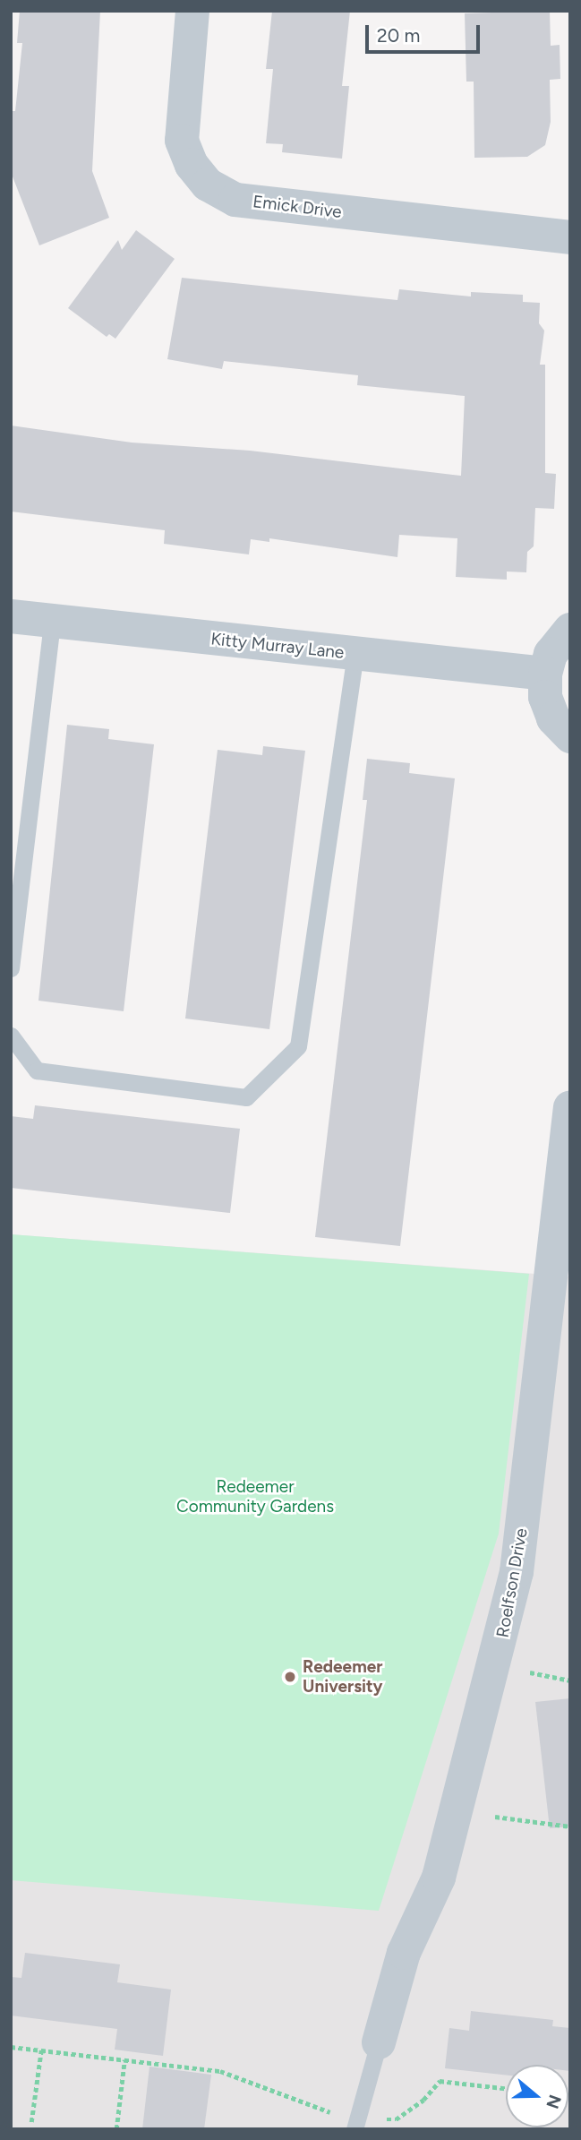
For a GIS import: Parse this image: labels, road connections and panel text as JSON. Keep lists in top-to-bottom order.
{
  "streets": {
    "street": ["Emick Drive", "Kitty Murray Lane", "Roelfson Drive"]
  },
  "parks": ["Redeemer Community Gardens"],
  "places": ["Redeemer University"],
  "scale_bar": "20 m",
  "north": "right"
}
